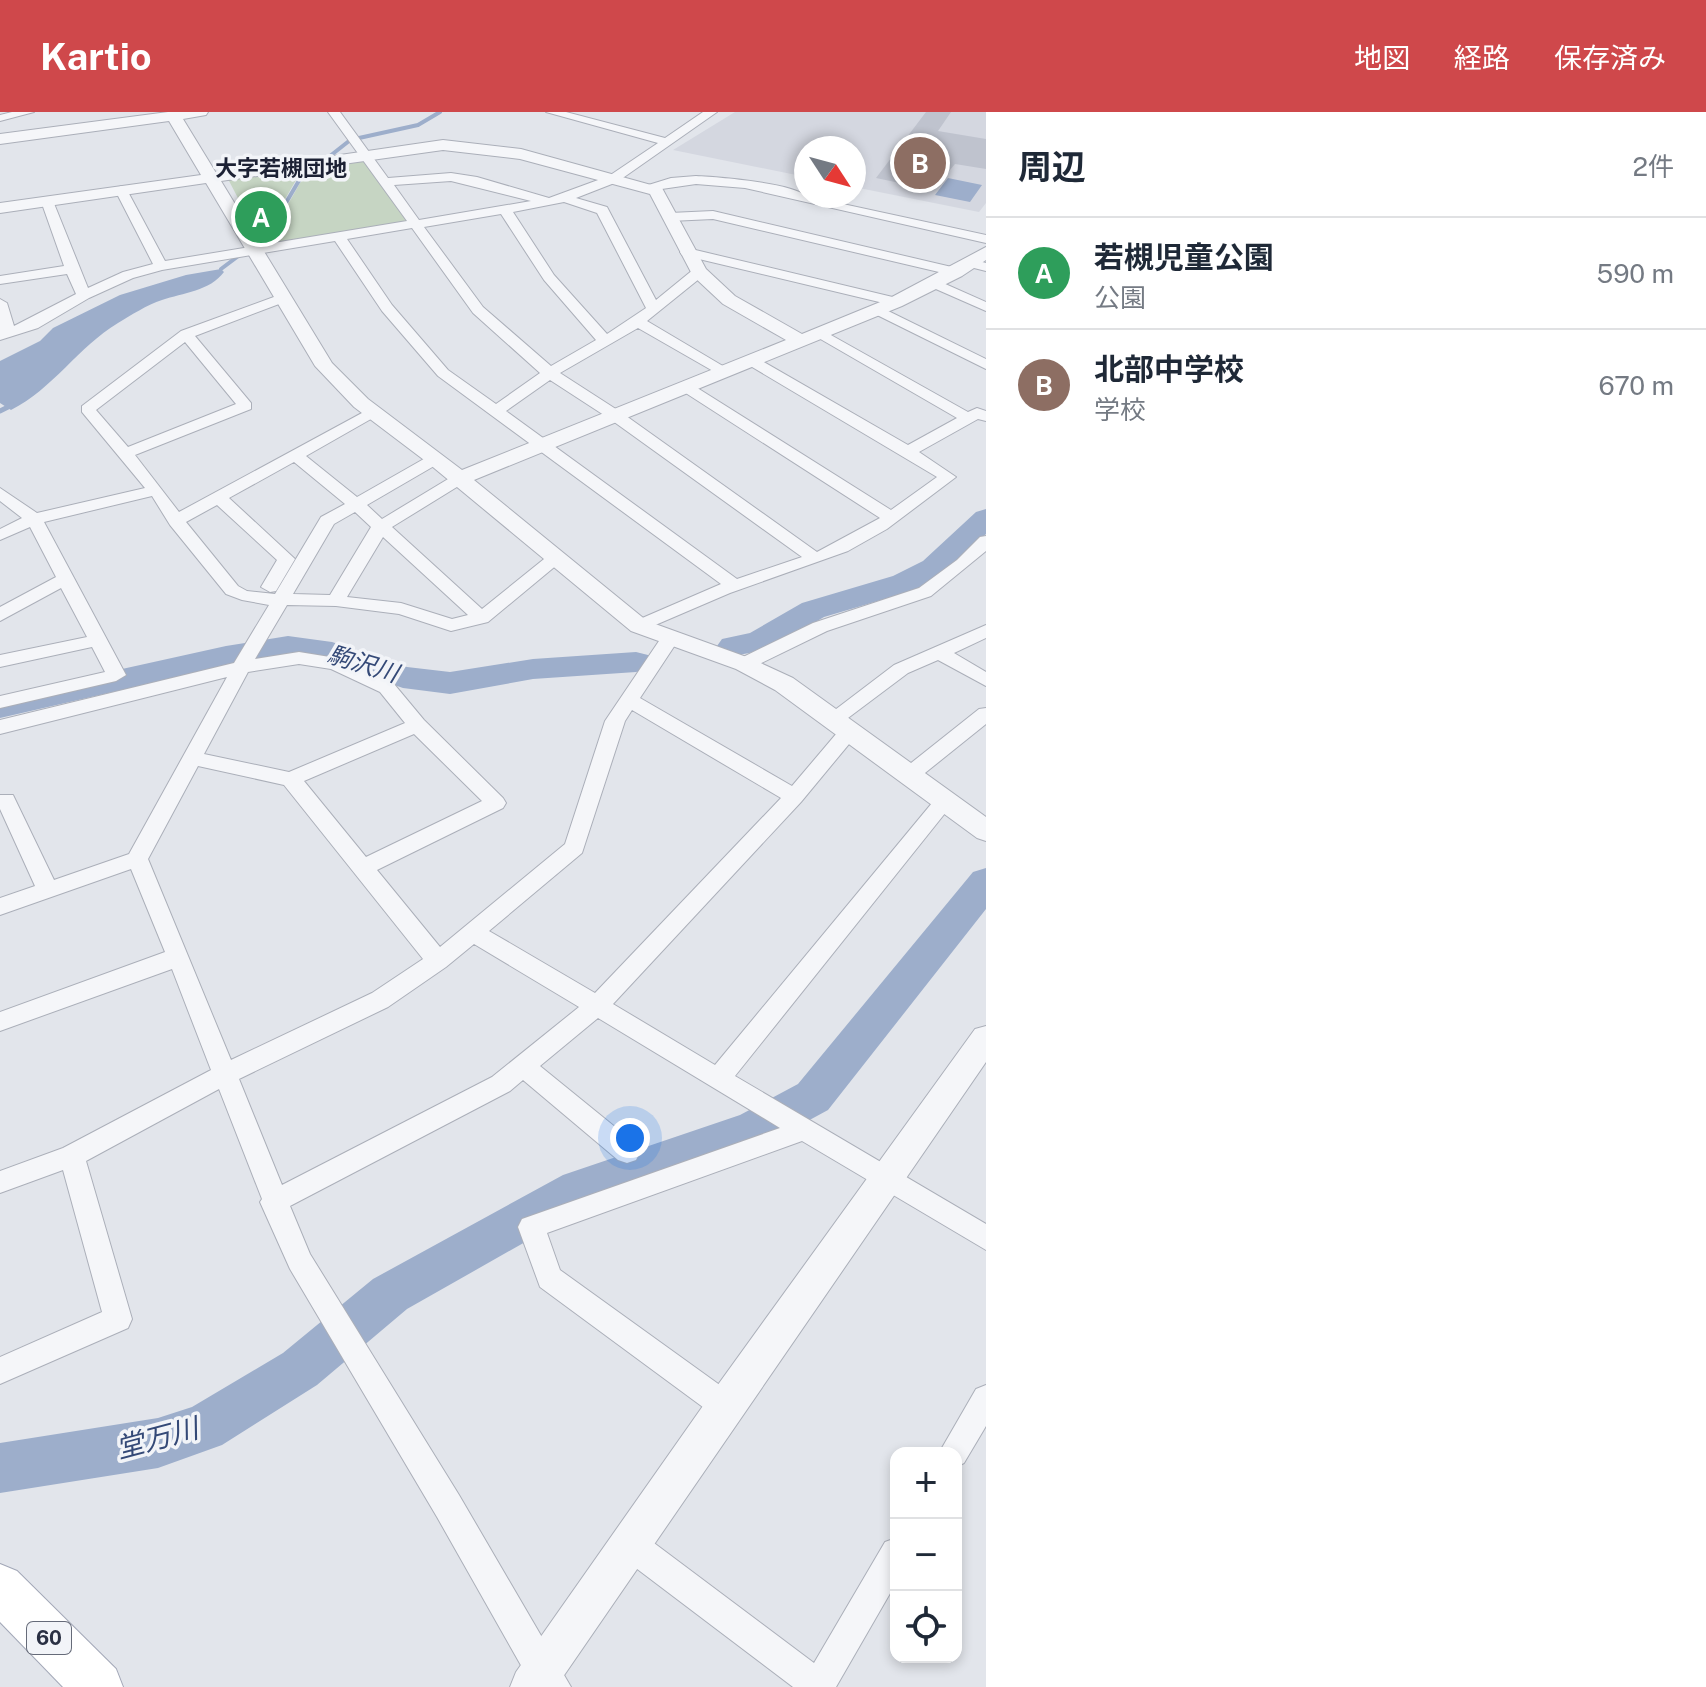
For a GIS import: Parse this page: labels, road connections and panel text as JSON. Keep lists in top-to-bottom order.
{
  "streets": {
    "main road": ["60"]
  },
  "districts": ["大字若槻団地"],
  "water": ["駒沢川", "堂万川"],
  "north": "bottom right",
  "page": {
    "header": "Kartio",
    "nav": ["地図", "経路", "保存済み"],
    "heading": ["周辺", "2件"],
    "pins": ["B", "A"],
    "list": [
      {
        "mark": "A",
        "name": "若槻児童公園",
        "note": "公園",
        "value": "590 m"
      },
      {
        "mark": "B",
        "name": "北部中学校",
        "note": "学校",
        "value": "670 m"
      }
    ],
    "map_buttons": ["+", "−"]
  }
}
